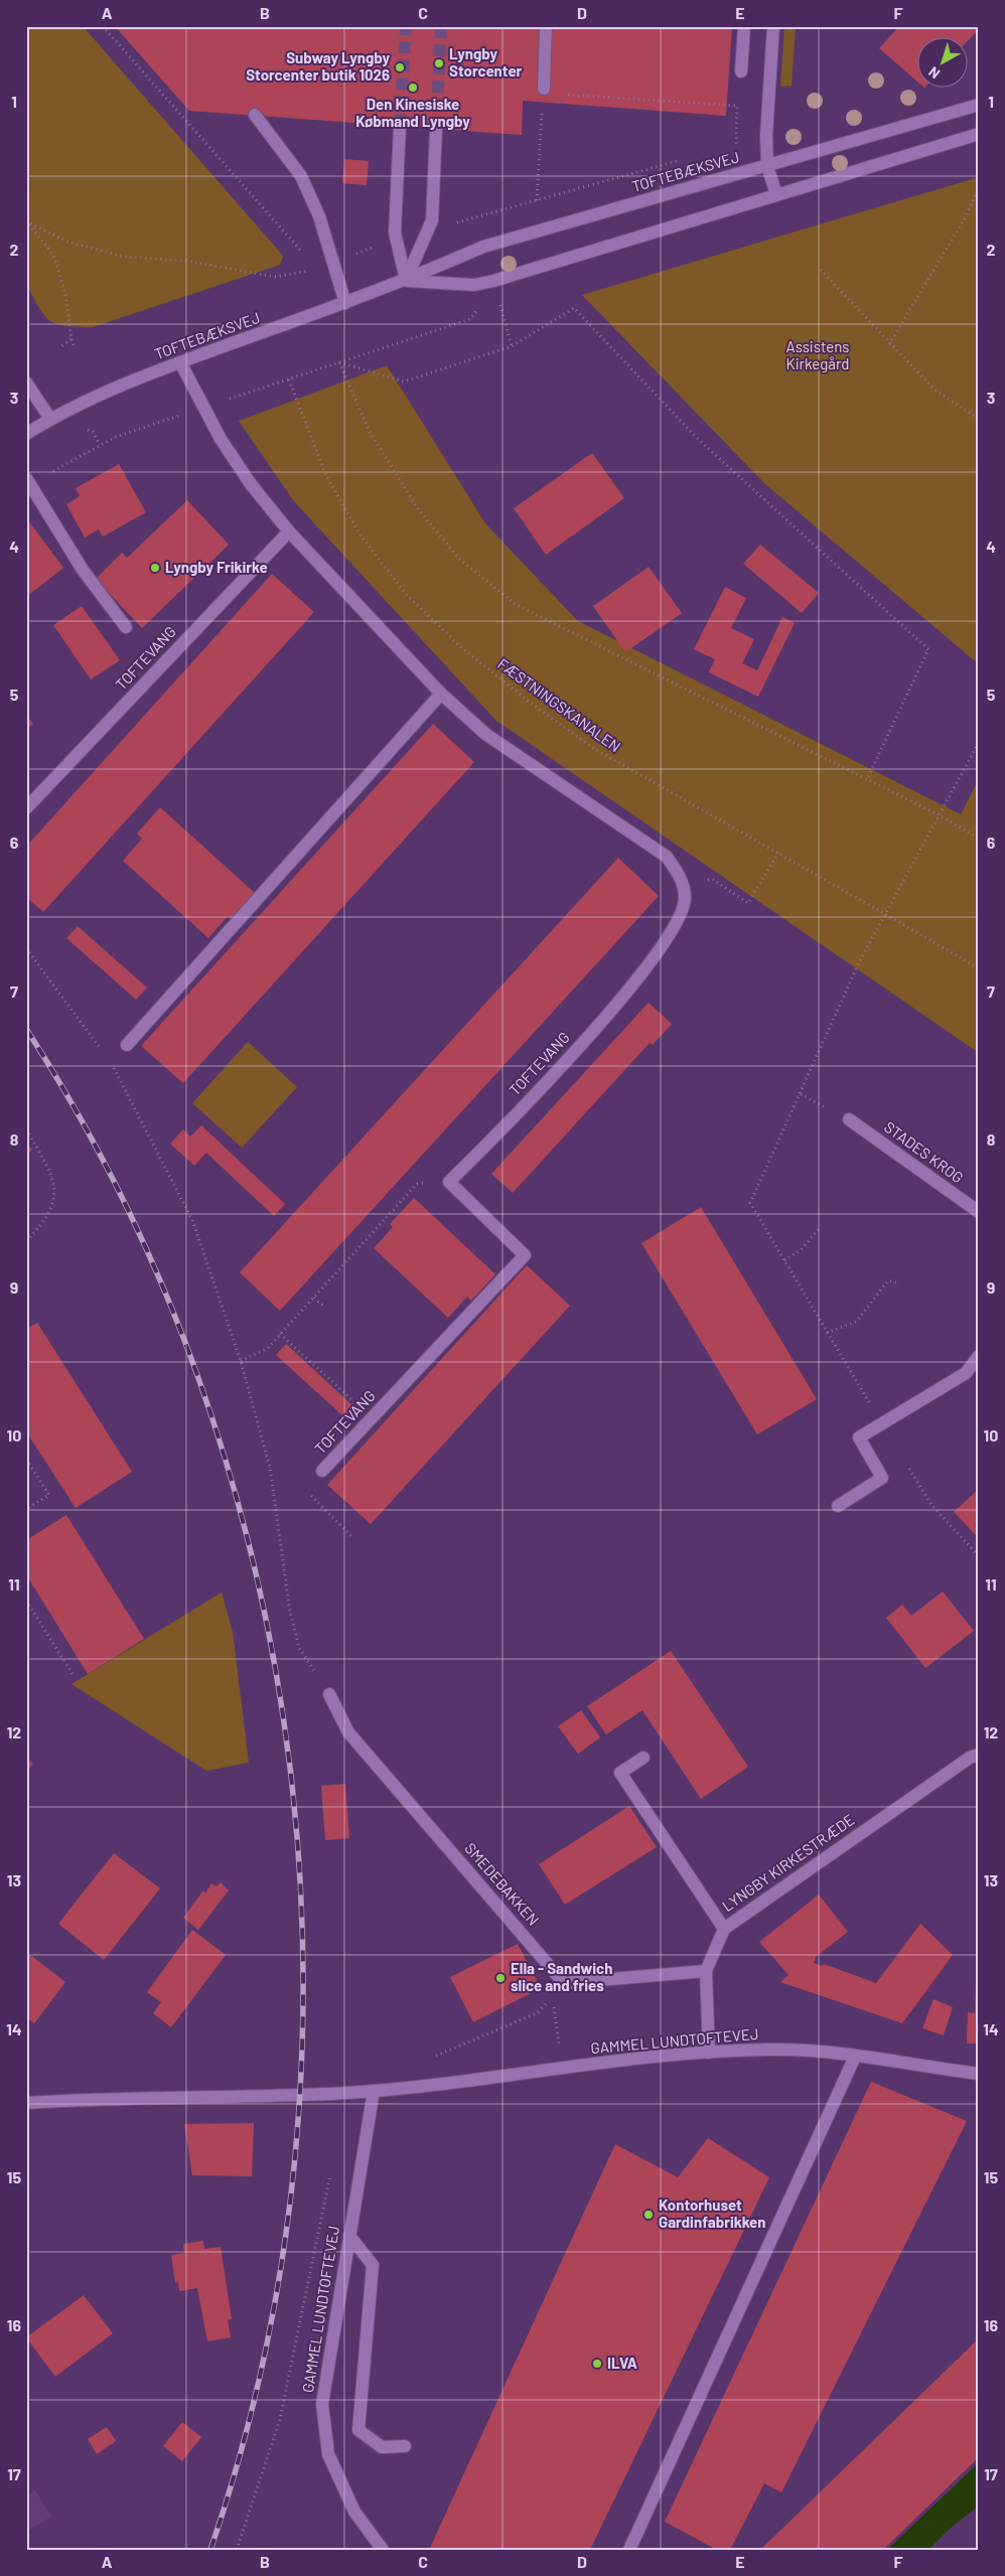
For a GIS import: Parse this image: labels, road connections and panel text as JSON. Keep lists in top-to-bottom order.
{
  "streets": {
    "street": [
      "TOFTEBÆKSVEJ",
      "TOFTEVANG",
      "STADES KROG",
      "LYNGBY KIRKESTRÆDE",
      "SMEDEBAKKEN",
      "GAMMEL LUNDTOFTEVEJ"
    ],
    "path": ["FÆSTNINGSKANALEN"]
  },
  "crossings": [
    ["LYNGBY KIRKESTRÆDE", "SMEDEBAKKEN"],
    ["LYNGBY KIRKESTRÆDE", "GAMMEL LUNDTOFTEVEJ"]
  ],
  "parks": ["Assistens Kirkegård"],
  "places": [
    "Lyngby Storcenter",
    "Subway Lyngby Storcenter butik 1026",
    "Den Kinesiske Købmand Lyngby",
    "Lyngby Frikirke",
    "Ella - Sandwich slice and fries",
    "Kontorhuset Gardinfabrikken",
    "ILVA"
  ],
  "north": "bottom left",
  "grid": {
    "columns": [
      "A",
      "B",
      "C",
      "D",
      "E",
      "F"
    ],
    "rows": [
      "1",
      "2",
      "3",
      "4",
      "5",
      "6",
      "7",
      "8",
      "9",
      "10",
      "11",
      "12",
      "13",
      "14",
      "15",
      "16",
      "17"
    ]
  }
}
